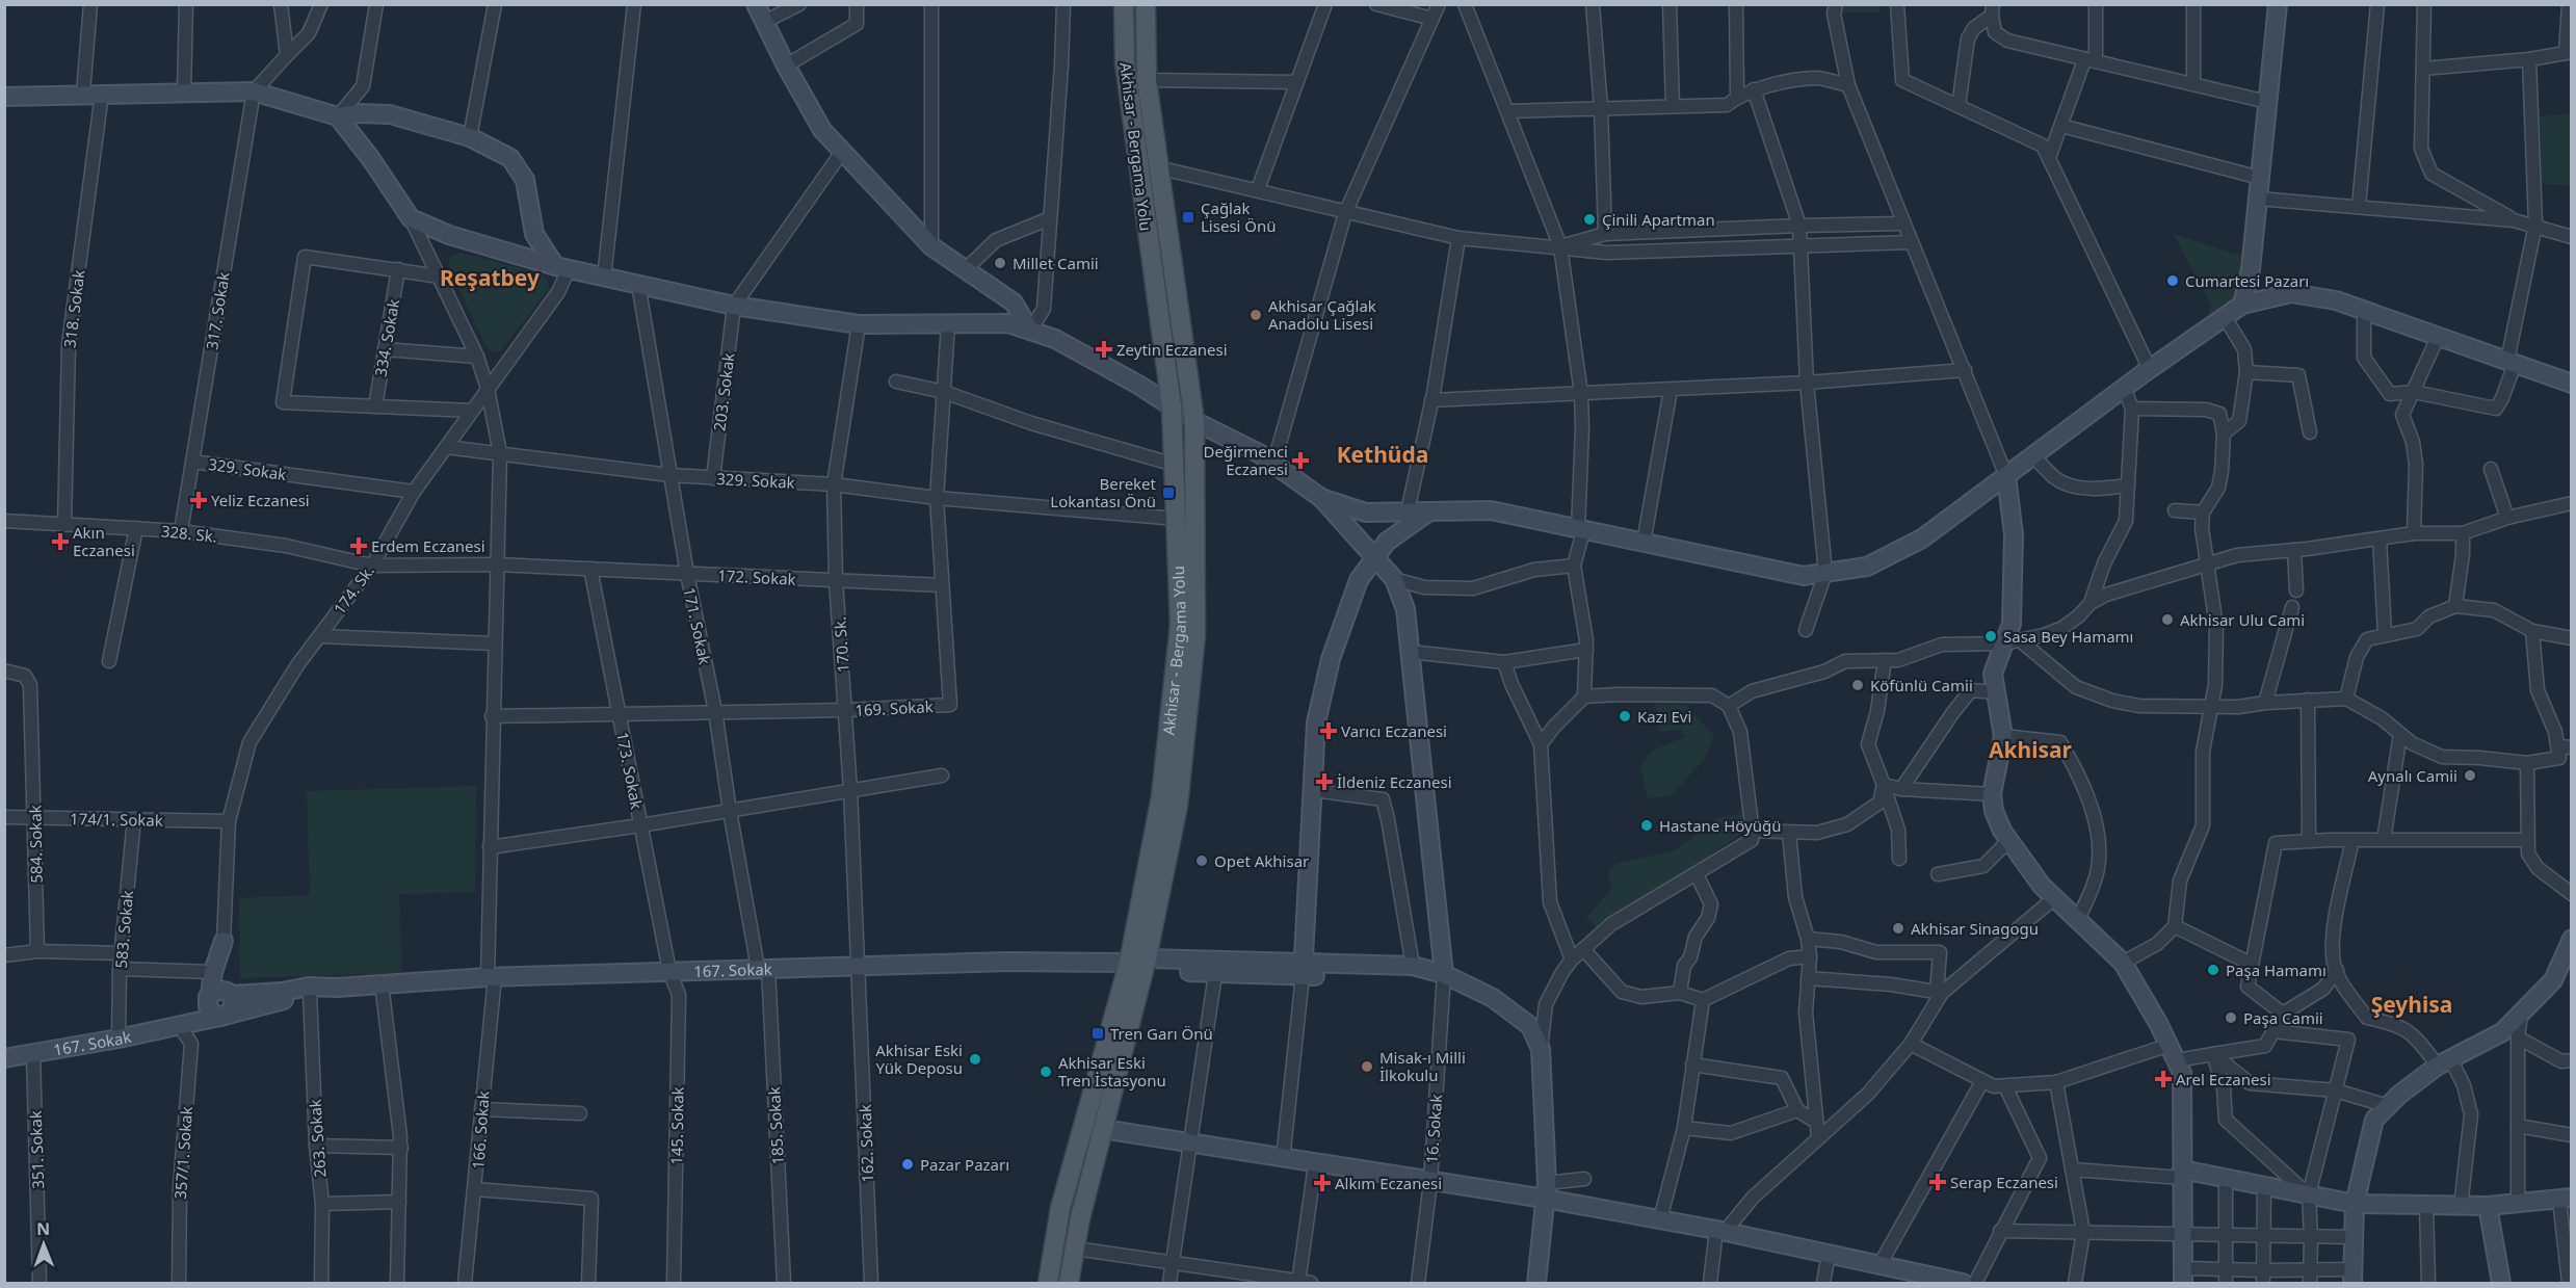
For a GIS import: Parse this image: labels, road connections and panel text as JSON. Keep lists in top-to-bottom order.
{
  "streets": {
    "main road": ["Akhisar - Bergama Yolu"],
    "street": [
      "318. Sokak",
      "317. Sokak",
      "334. Sokak",
      "203. Sokak",
      "329. Sokak",
      "328. Sk.",
      "172. Sokak",
      "174. Sk.",
      "171. Sokak",
      "170. Sk.",
      "169. Sokak",
      "173. Sokak",
      "174/1. Sokak",
      "584. Sokak",
      "583. Sokak",
      "167. Sokak",
      "145. Sokak",
      "185. Sokak",
      "16. Sokak",
      "166. Sokak",
      "263. Sokak",
      "162. Sokak",
      "351. Sokak",
      "357/1. Sokak"
    ]
  },
  "crossings": [
    ["Akhisar - Bergama Yolu", "329. Sokak"],
    ["Akhisar - Bergama Yolu", "167. Sokak"],
    ["318. Sokak", "328. Sk."],
    ["317. Sokak", "329. Sokak"],
    ["317. Sokak", "328. Sk."],
    ["203. Sokak", "329. Sokak"],
    ["329. Sokak", "174. Sk."],
    ["329. Sokak", "171. Sokak"],
    ["329. Sokak", "170. Sk."],
    ["329. Sokak", "169. Sokak"],
    ["329. Sokak", "166. Sokak"],
    ["328. Sk.", "172. Sokak"],
    ["328. Sk.", "174. Sk."],
    ["328. Sk.", "166. Sokak"],
    ["172. Sokak", "171. Sokak"],
    ["172. Sokak", "170. Sk."],
    ["172. Sokak", "169. Sokak"],
    ["172. Sokak", "173. Sokak"],
    ["172. Sokak", "166. Sokak"],
    ["174. Sk.", "174/1. Sokak"],
    ["174. Sk.", "166. Sokak"],
    ["171. Sokak", "169. Sokak"],
    ["171. Sokak", "167. Sokak"],
    ["171. Sokak", "185. Sokak"],
    ["170. Sk.", "169. Sokak"],
    ["170. Sk.", "167. Sokak"],
    ["170. Sk.", "162. Sokak"],
    ["169. Sokak", "173. Sokak"],
    ["169. Sokak", "166. Sokak"],
    ["173. Sokak", "167. Sokak"],
    ["173. Sokak", "145. Sokak"],
    ["174/1. Sokak", "584. Sokak"],
    ["174/1. Sokak", "583. Sokak"],
    ["583. Sokak", "167. Sokak"],
    ["167. Sokak", "145. Sokak"],
    ["167. Sokak", "185. Sokak"],
    ["167. Sokak", "166. Sokak"],
    ["167. Sokak", "263. Sokak"],
    ["167. Sokak", "162. Sokak"],
    ["167. Sokak", "351. Sokak"],
    ["167. Sokak", "357/1. Sokak"]
  ],
  "districts": [
    "Reşatbey",
    "Kethüda",
    "Akhisar",
    "Şeyhisa"
  ],
  "places": {
    "transit": ["Çağlak Lisesi Önü", "Bereket Lokantası Önü", "Tren Garı Önü"],
    "other": [
      "Çinili Apartman",
      "Millet Camii",
      "Cumartesi Pazarı",
      "Akhisar Çağlak Anadolu Lisesi",
      "Akhisar Ulu Cami",
      "Sasa Bey Hamamı",
      "Köfünlü Camii",
      "Kazı Evi",
      "Aynalı Camii",
      "Hastane Höyüğü",
      "Opet Akhisar",
      "Akhisar Sinagogu",
      "Paşa Hamamı",
      "Paşa Camii",
      "Akhisar Eski Yük Deposu",
      "Misak-ı Milli İlkokulu",
      "Akhisar Eski Tren İstasyonu",
      "Pazar Pazarı"
    ],
    "health": [
      "Zeytin Eczanesi",
      "Değirmenci Eczanesi",
      "Yeliz Eczanesi",
      "Akın Eczanesi",
      "Erdem Eczanesi",
      "Varıcı Eczanesi",
      "İldeniz Eczanesi",
      "Arel Eczanesi",
      "Serap Eczanesi",
      "Alkım Eczanesi"
    ]
  },
  "north": "top"
}
